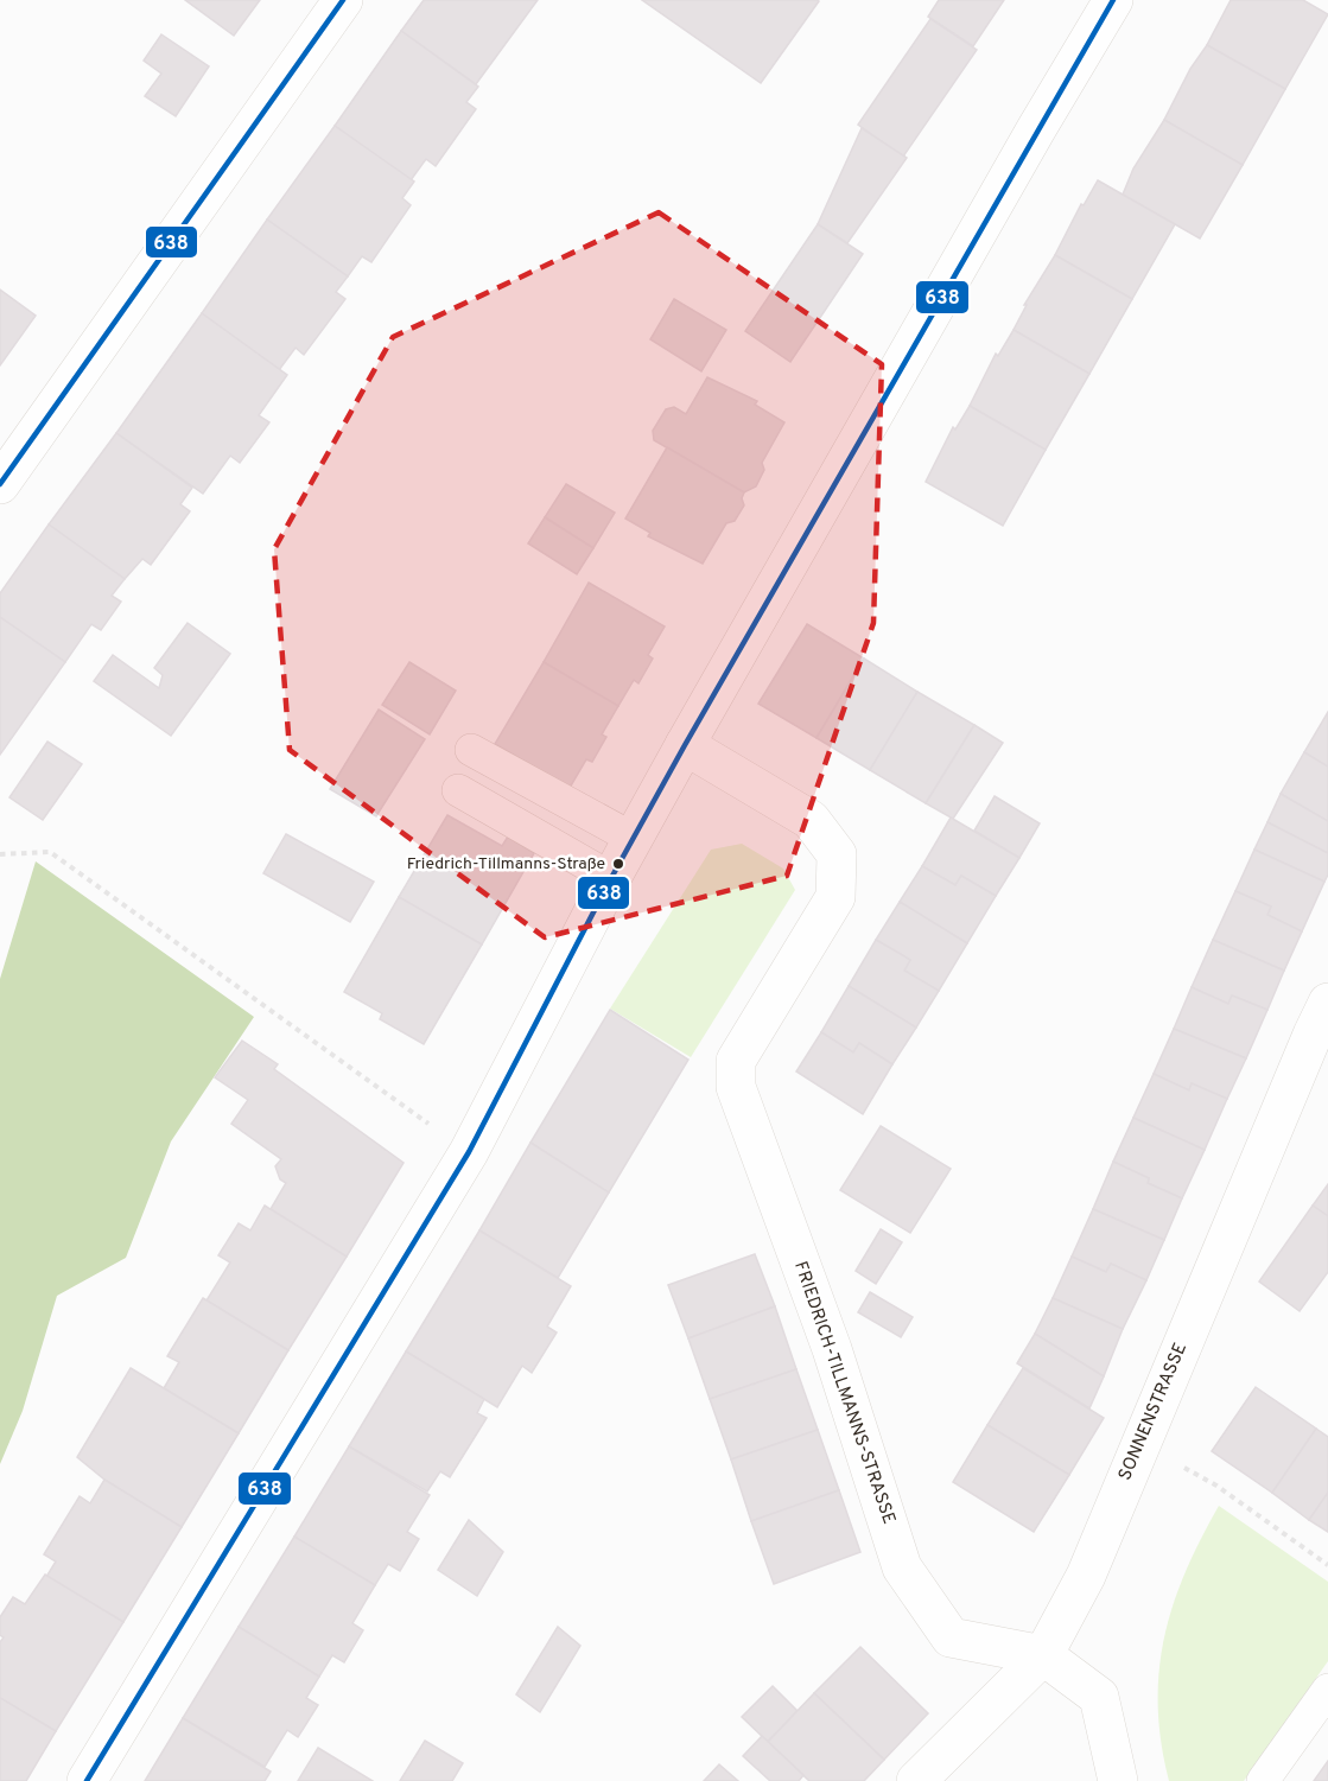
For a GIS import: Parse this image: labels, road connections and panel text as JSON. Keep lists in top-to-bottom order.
{
  "streets": {
    "street": ["FRIEDRICH-TILLMANNS-STRASSE", "SONNENSTRASSE"]
  },
  "crossings": [
    ["FRIEDRICH-TILLMANNS-STRASSE", "SONNENSTRASSE"]
  ],
  "places": ["Friedrich-Tillmanns-Straße"],
  "lines": ["transit line 638"]
}
